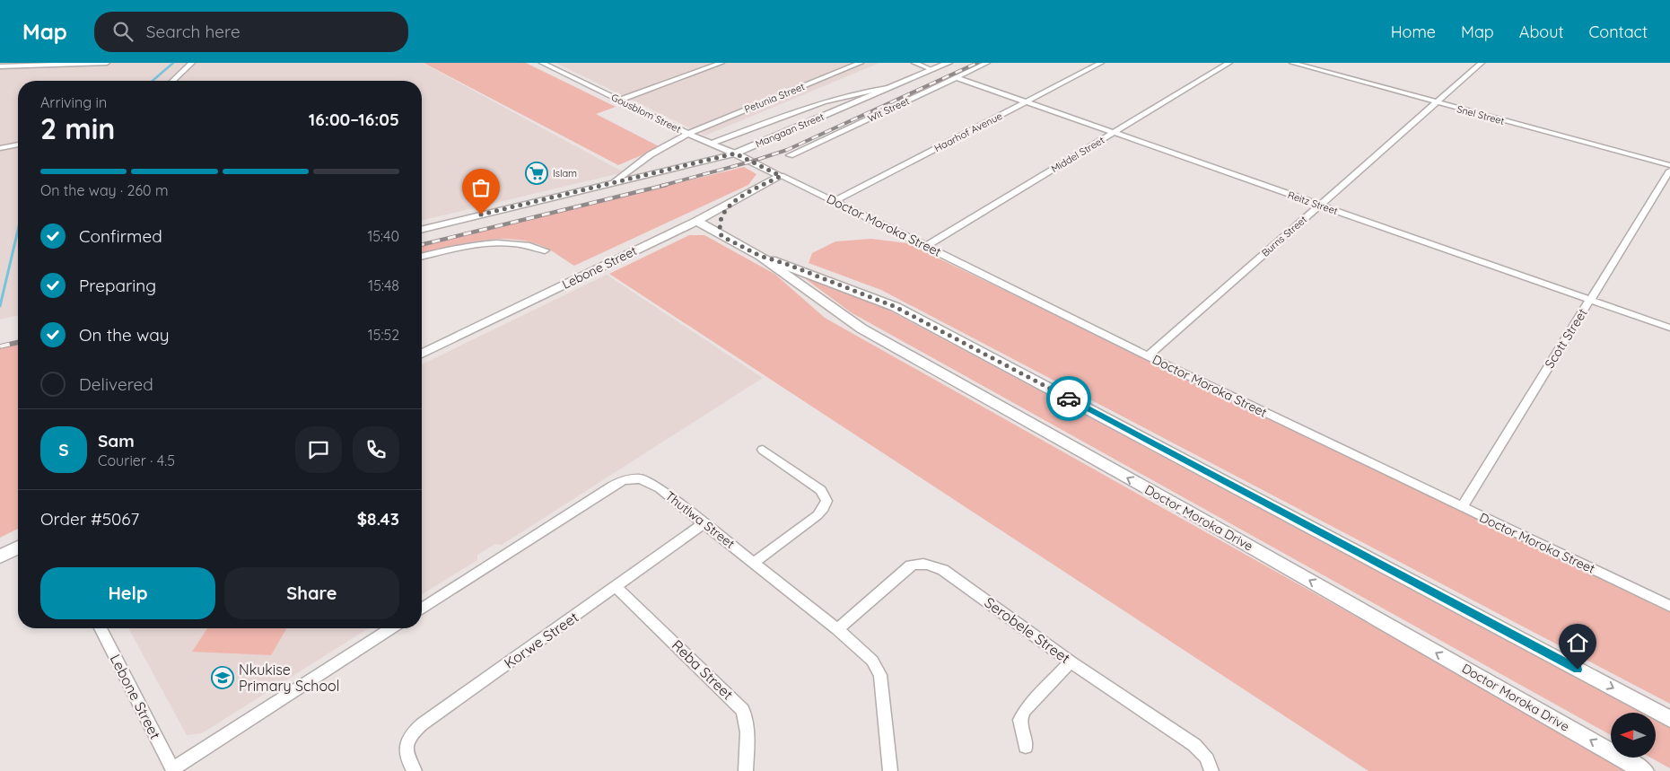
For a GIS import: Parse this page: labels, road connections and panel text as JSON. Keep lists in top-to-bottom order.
{
  "streets": {
    "street": [
      "Petunia Street",
      "Wit Street",
      "Gousblom Street",
      "Snel Street",
      "Mangaan Street",
      "Haarhof Avenue",
      "Middel Street",
      "Reitz Street",
      "Doctor Moroka Street",
      "Burns Street",
      "Lebone Street",
      "Scott Street",
      "Doctor Moroka Drive",
      "Thutlwa Street",
      "Serobele Street",
      "Korwe Street",
      "Reba Street"
    ]
  },
  "crossings": [
    ["Petunia Street", "Gousblom Street"],
    ["Petunia Street", "Mangaan Street"],
    ["Wit Street", "Reitz Street"],
    ["Gousblom Street", "Mangaan Street"],
    ["Gousblom Street", "Doctor Moroka Street"],
    ["Snel Street", "Burns Street"],
    ["Haarhof Avenue", "Reitz Street"],
    ["Haarhof Avenue", "Doctor Moroka Street"],
    ["Middel Street", "Reitz Street"],
    ["Middel Street", "Doctor Moroka Street"],
    ["Reitz Street", "Burns Street"],
    ["Reitz Street", "Scott Street"],
    ["Doctor Moroka Street", "Burns Street"],
    ["Doctor Moroka Street", "Lebone Street"],
    ["Doctor Moroka Street", "Scott Street"],
    ["Lebone Street", "Doctor Moroka Drive"],
    ["Thutlwa Street", "Serobele Street"],
    ["Thutlwa Street", "Korwe Street"],
    ["Korwe Street", "Reba Street"]
  ],
  "places": {
    "supermarket": ["Islam"],
    "school or university": ["Nkukise Primary School"]
  },
  "north": "left",
  "page": {
    "header": "Map",
    "search": "Search here",
    "nav": [
      "Home",
      "Map",
      "About",
      "Contact"
    ],
    "heading": ["2 min", "Arriving in", "16:00–16:05"],
    "panel": [
      "Sam",
      "Courier · 4.5",
      "Order #5067",
      "$8.43"
    ],
    "bar": "On the way · 260 m",
    "list": [
      ["Confirmed", "15:40"],
      ["Preparing", "15:48"],
      ["On the way", "15:52"],
      "Delivered"
    ],
    "round": "S",
    "buttons": ["Help", "Share"]
  }
}
